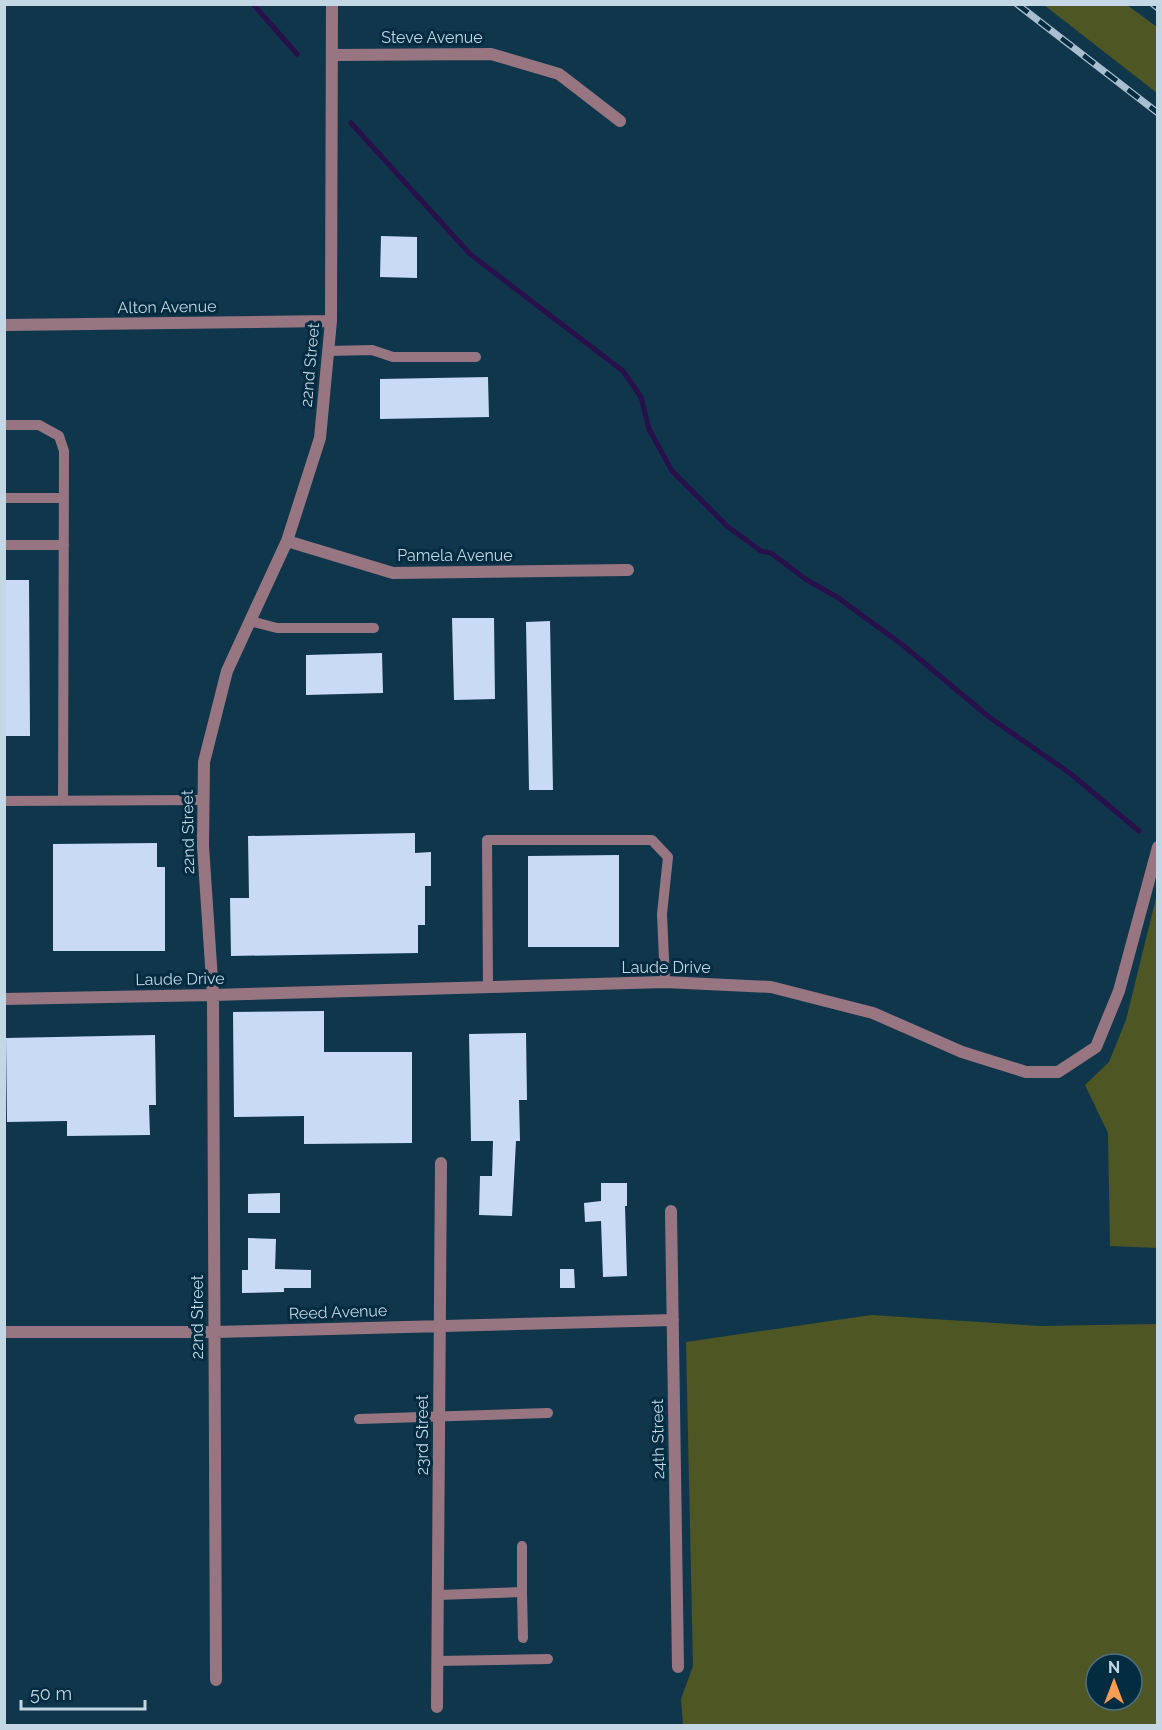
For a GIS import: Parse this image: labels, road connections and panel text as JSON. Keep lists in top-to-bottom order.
{
  "streets": {
    "street": [
      "Steve Avenue",
      "Alton Avenue",
      "22nd Street",
      "Pamela Avenue",
      "Laude Drive",
      "Reed Avenue",
      "23rd Street",
      "24th Street"
    ]
  },
  "crossings": [
    ["Steve Avenue", "22nd Street"],
    ["Alton Avenue", "22nd Street"],
    ["22nd Street", "Pamela Avenue"],
    ["22nd Street", "Laude Drive"],
    ["22nd Street", "Reed Avenue"],
    ["Reed Avenue", "23rd Street"],
    ["Reed Avenue", "24th Street"]
  ],
  "scale_bar": "50 m",
  "north": "top"
}
